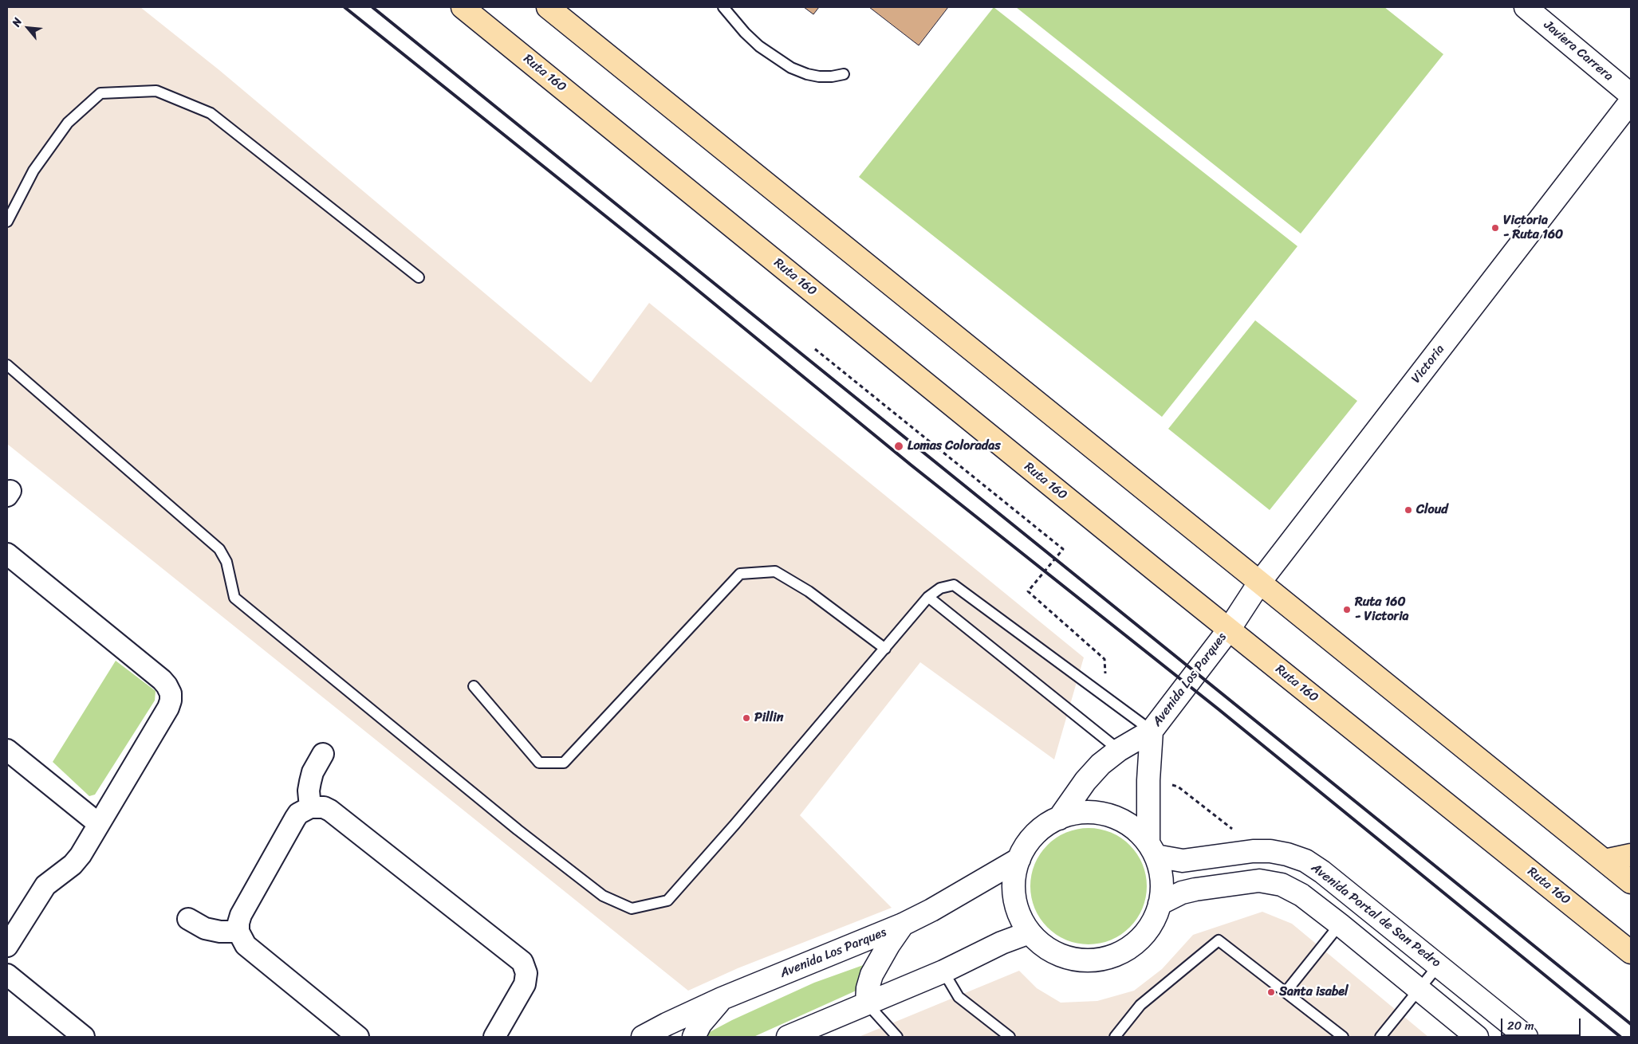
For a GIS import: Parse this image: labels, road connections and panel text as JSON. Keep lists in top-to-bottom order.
{
  "streets": {
    "highway": ["Ruta 160"],
    "main road": [
      "Javiera Carrera",
      "Victoria",
      "Avenida Los Parques",
      "Avenida Portal de San Pedro"
    ]
  },
  "crossings": [
    ["Ruta 160", "Victoria"],
    ["Ruta 160", "Avenida Los Parques"],
    ["Victoria", "Avenida Los Parques"],
    ["Avenida Los Parques", "Avenida Portal de San Pedro"]
  ],
  "places": [
    "Victoria - Ruta 160",
    "Lomas Coloradas",
    "Cloud",
    "Ruta 160 - Victoria",
    "Pillin",
    "Santa isabel"
  ],
  "scale_bar": "20 m",
  "north": "top left"
}
